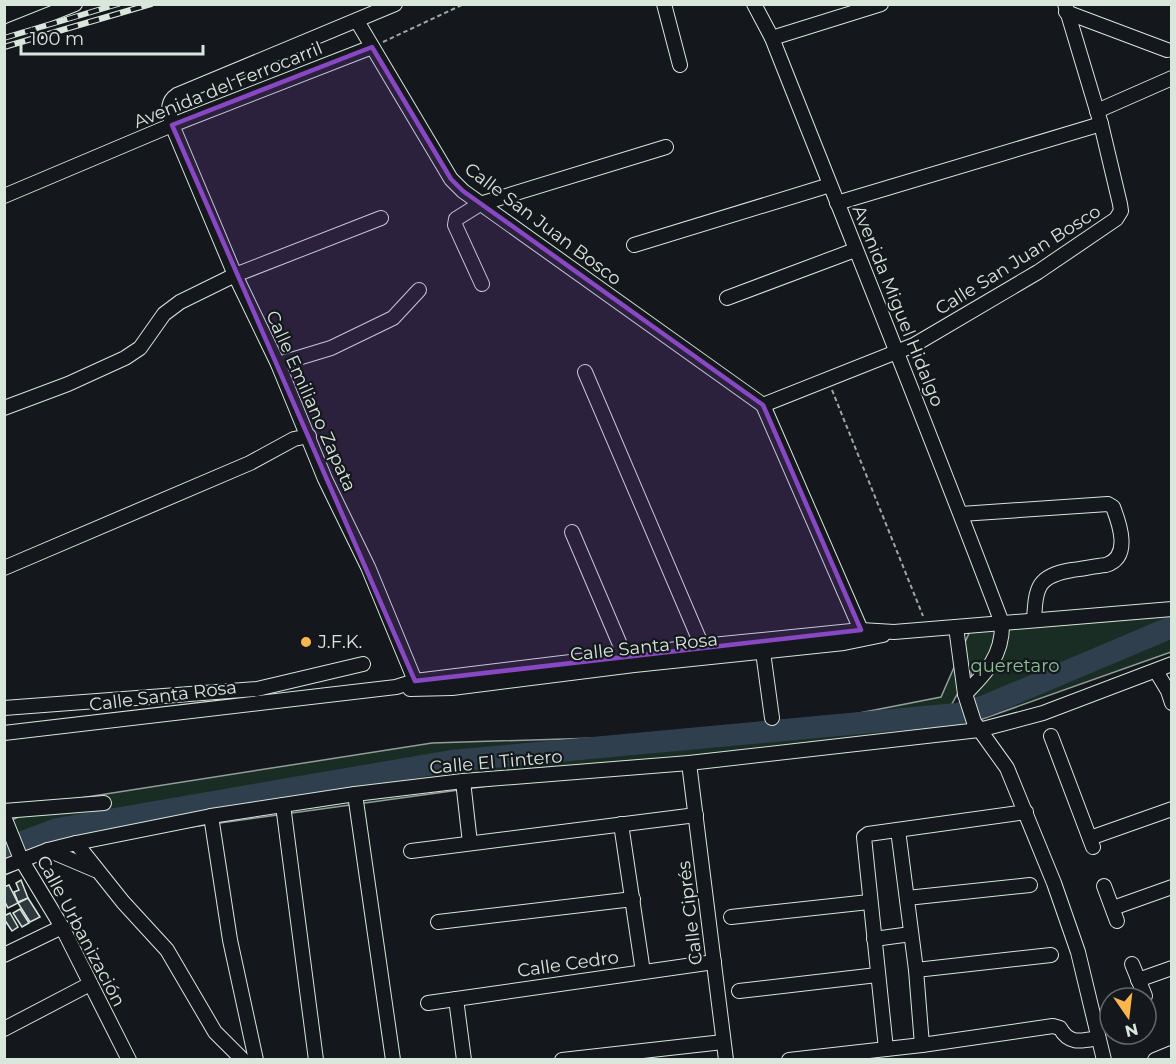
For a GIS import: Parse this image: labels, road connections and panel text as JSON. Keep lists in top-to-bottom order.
{
  "streets": {
    "street": [
      "Avenida del Ferrocarril",
      "Calle San Juan Bosco",
      "Avenida Miguel Hidalgo",
      "Calle Emiliano Zapata",
      "Calle Santa Rosa",
      "Calle El Tintero",
      "Calle Ciprés",
      "Calle Urbanización",
      "Calle Cedro"
    ]
  },
  "crossings": [
    ["Avenida del Ferrocarril", "Calle San Juan Bosco"],
    ["Avenida del Ferrocarril", "Calle Emiliano Zapata"],
    ["Calle San Juan Bosco", "Avenida Miguel Hidalgo"],
    ["Avenida Miguel Hidalgo", "Calle Santa Rosa"],
    ["Calle Emiliano Zapata", "Calle Santa Rosa"],
    ["Calle El Tintero", "Calle Ciprés"],
    ["Calle El Tintero", "Calle Urbanización"],
    ["Calle Ciprés", "Calle Cedro"]
  ],
  "parks": ["queretaro"],
  "places": ["J.F.K."],
  "scale_bar": "100 m",
  "north": "bottom"
}
